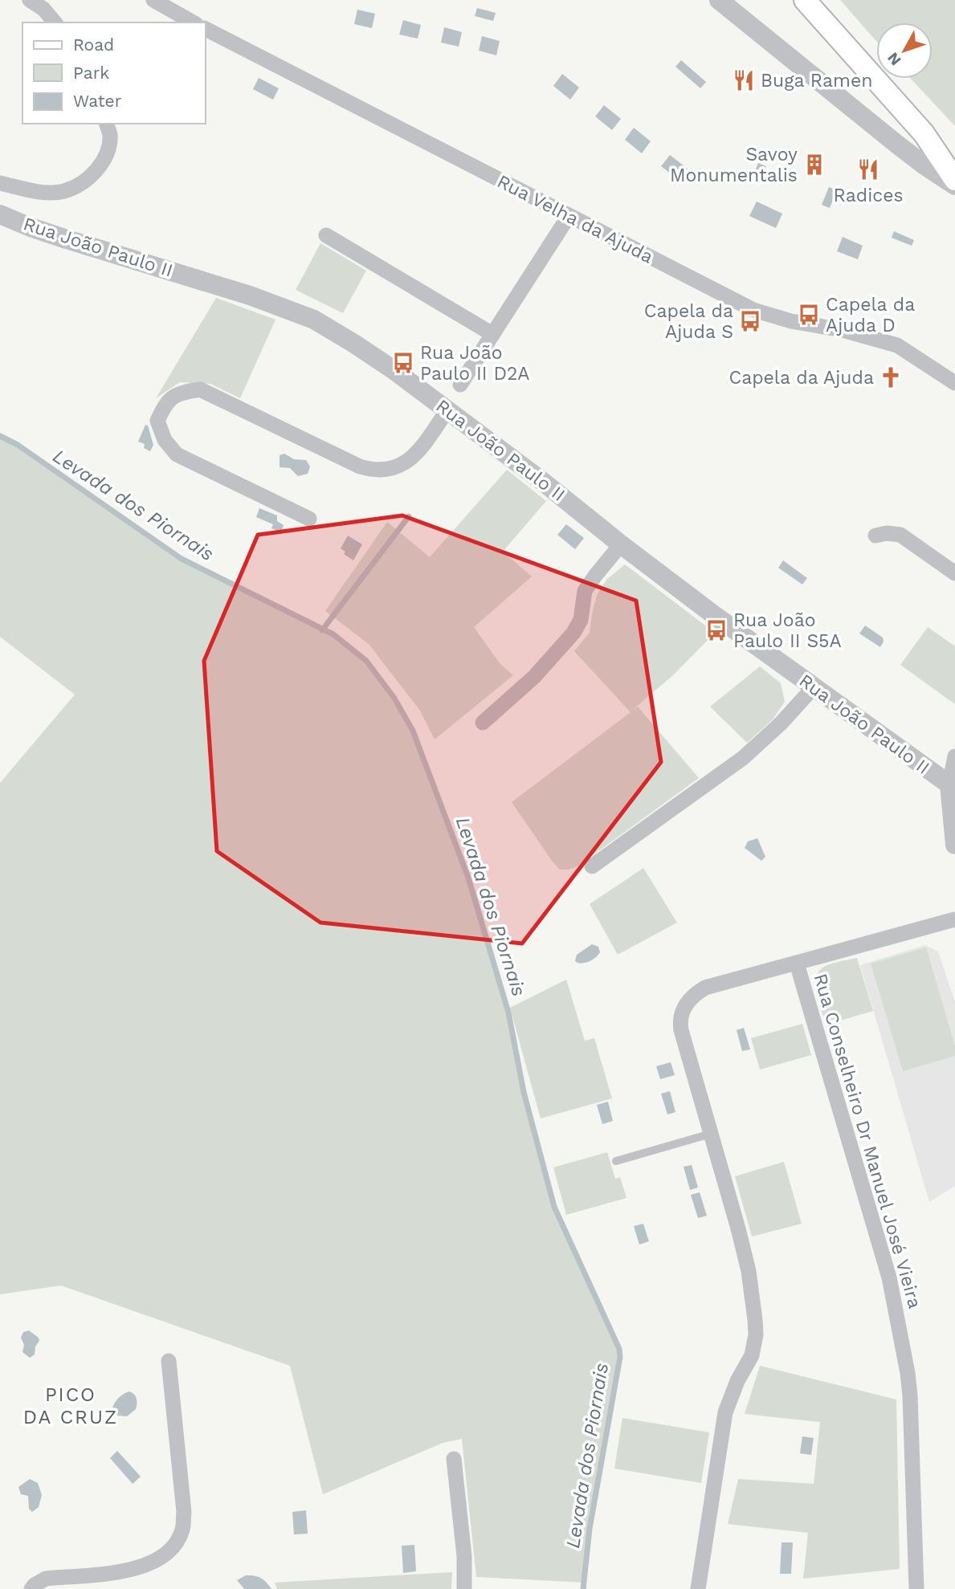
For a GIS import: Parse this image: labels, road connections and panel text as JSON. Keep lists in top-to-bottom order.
{
  "streets": {
    "street": ["Rua Velha da Ajuda", "Rua João Paulo II", "Rua Conselheiro Dr Manuel José Vieira"]
  },
  "districts": ["PICO DA CRUZ"],
  "water": ["Levada dos Piornais"],
  "places": {
    "restaurant": ["Buga Ramen", "Radices"],
    "building": ["Savoy Monumentalis"],
    "bus stop": [
      "Capela da Ajuda D",
      "Capela da Ajuda S",
      "Rua João Paulo II D2A",
      "Rua João Paulo II S5A"
    ],
    "church": ["Capela da Ajuda"]
  },
  "legend": ["Road", "Park", "Water"],
  "north": "bottom left"
}
